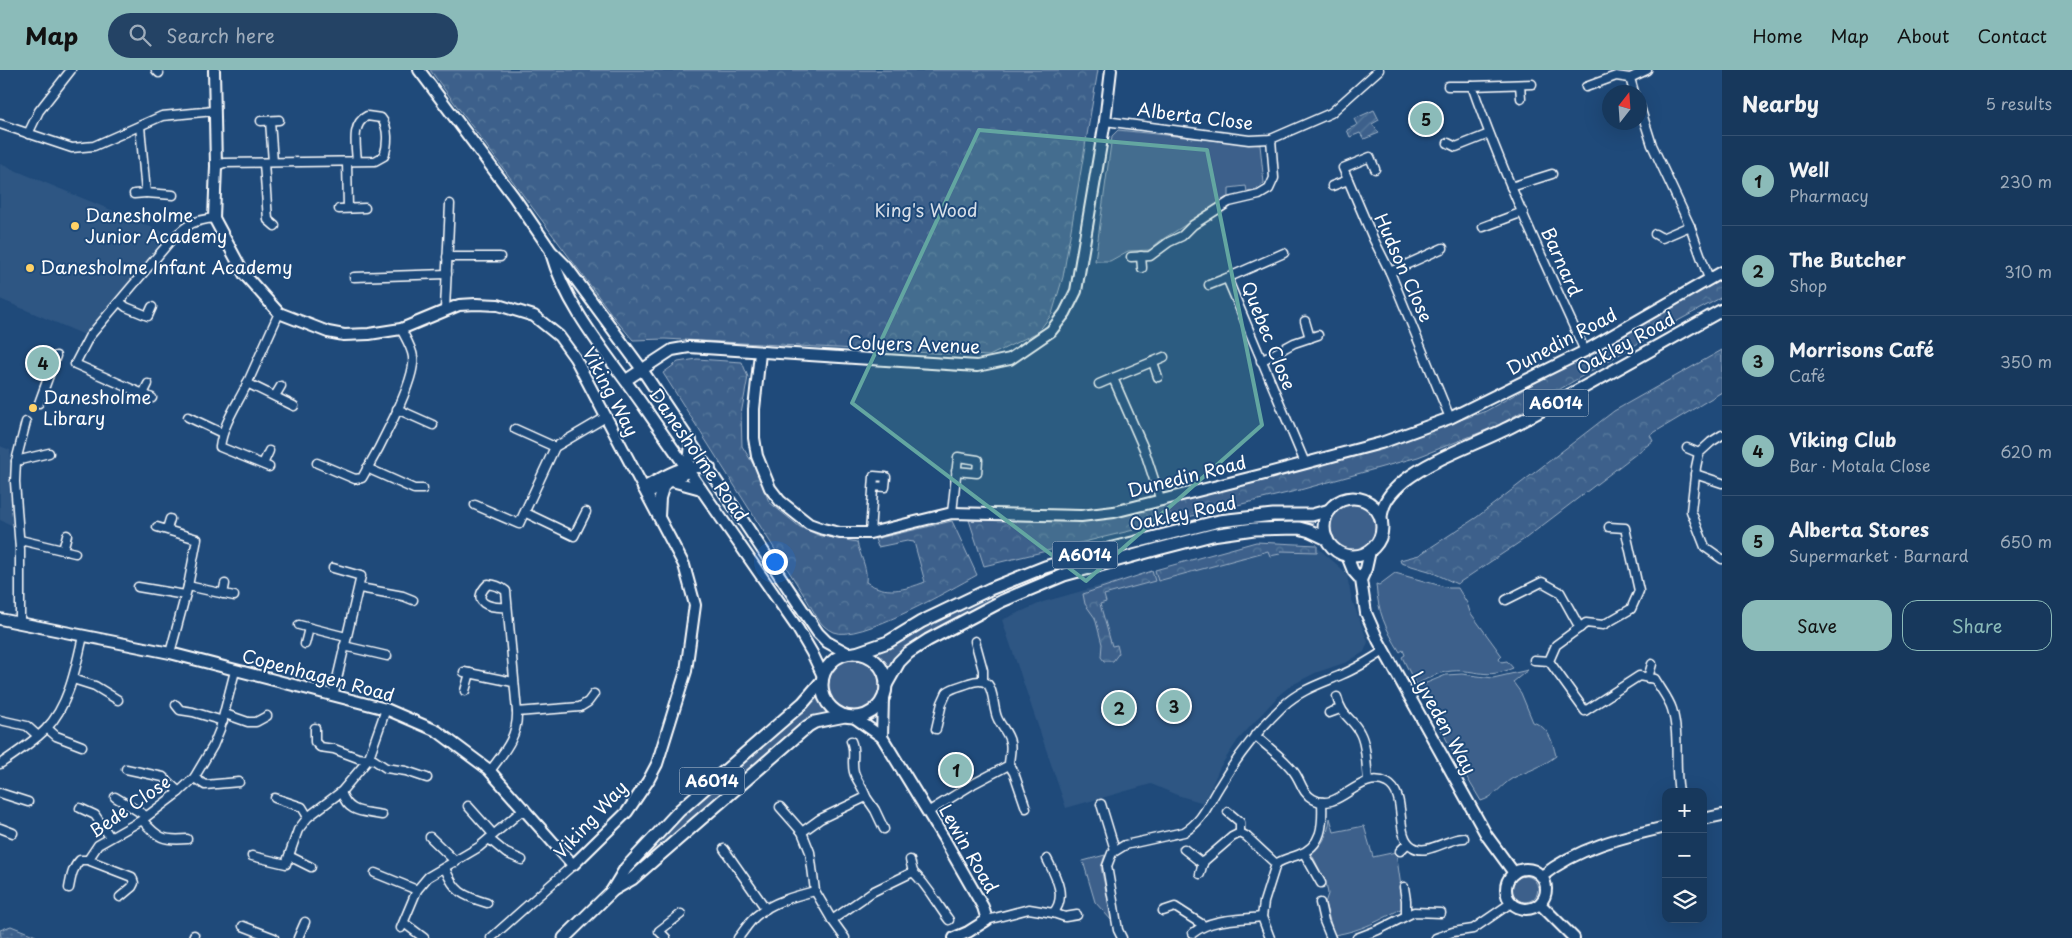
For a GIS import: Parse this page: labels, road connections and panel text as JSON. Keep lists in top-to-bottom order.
{
  "streets": {
    "main road": ["Oakley Road", "A6014"],
    "street": [
      "Alberta Close",
      "Barnard",
      "Hudson Close",
      "Quebec Close",
      "Dunedin Road",
      "Colyers Avenue",
      "Viking Way",
      "Danesholme Road",
      "Copenhagen Road",
      "Lyveden Way",
      "Bede Close",
      "Lewin Road"
    ]
  },
  "crossings": [
    ["Alberta Close", "Colyers Avenue"],
    ["Barnard", "Dunedin Road"],
    ["Hudson Close", "Dunedin Road"],
    ["Quebec Close", "Dunedin Road"],
    ["Dunedin Road", "Colyers Avenue"],
    ["Oakley Road", "A6014"],
    ["Oakley Road", "Danesholme Road"],
    ["Oakley Road", "Lyveden Way"],
    ["Oakley Road", "Lewin Road"],
    ["Colyers Avenue", "Danesholme Road"],
    ["Viking Way", "Copenhagen Road"],
    ["A6014", "Danesholme Road"],
    ["A6014", "Lewin Road"],
    ["Danesholme Road", "Lewin Road"],
    ["Copenhagen Road", "Bede Close"]
  ],
  "parks": ["King's Wood"],
  "places": ["Danesholme Junior Academy", "Danesholme Infant Academy", "Danesholme Library"],
  "north": "top",
  "page": {
    "header": "Map",
    "search": "Search here",
    "nav": [
      "Home",
      "Map",
      "About",
      "Contact"
    ],
    "heading": ["Nearby", "5 results"],
    "pins": [
      "5",
      "4",
      "3",
      "2",
      "1"
    ],
    "list": [
      {
        "mark": "1",
        "name": "Well",
        "note": "Pharmacy",
        "value": "230 m"
      },
      {
        "mark": "2",
        "name": "The Butcher",
        "note": "Shop",
        "value": "310 m"
      },
      {
        "mark": "3",
        "name": "Morrisons Café",
        "note": "Café",
        "value": "350 m"
      },
      {
        "mark": "4",
        "name": "Viking Club",
        "note": "Bar · Motala Close",
        "value": "620 m"
      },
      {
        "mark": "5",
        "name": "Alberta Stores",
        "note": "Supermarket · Barnard",
        "value": "650 m"
      }
    ],
    "buttons": ["Save", "Share"],
    "map_buttons": ["+", "−"]
  }
}
